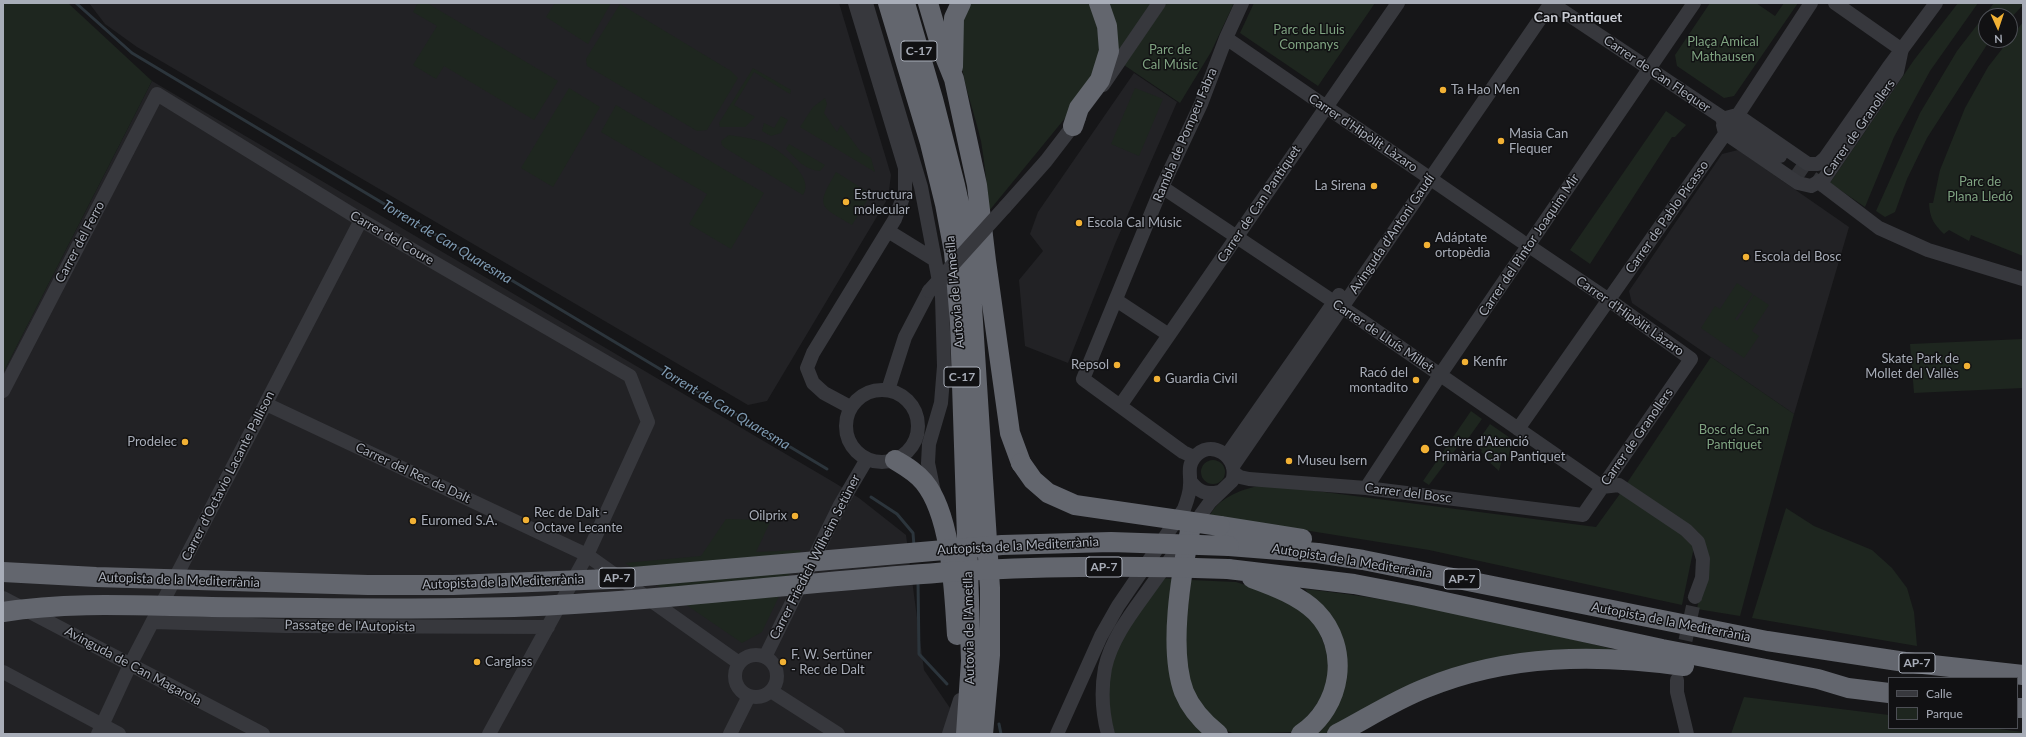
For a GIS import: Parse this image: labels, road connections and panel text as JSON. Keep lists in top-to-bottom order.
{
  "streets": {
    "highway": [
      "C-17",
      "Autovia de l'Ametlla",
      "Autopista de la Mediterrània",
      "AP-7"
    ],
    "street": [
      "Carrer de Can Flequer",
      "Carrer de Granollers",
      "Carrer d'Hipòlit Làzaro",
      "Rambla de Pompeu Fabra",
      "Carrer de Can Pantiquet",
      "Carrer de Pablo Picasso",
      "Avinguda d'Antoni Gaudí",
      "Carrer del Coure",
      "Carrer del Ferro",
      "Carrer del Pintor Joaquim Mir",
      "Carrer de Lluís Millet",
      "Carrer del Rec de Dalt",
      "Carrer d'Octavio Lacante Pallison",
      "Carrer del Bosc",
      "Carrer Friedich Wilheim Setüner",
      "Passatge de l'Autopista",
      "Avinguda de Can Magarola"
    ]
  },
  "crossings": [
    ["Carrer de Can Flequer", "Carrer de Granollers"],
    ["Carrer de Can Flequer", "Carrer de Pablo Picasso"],
    ["Carrer de Can Flequer", "Avinguda d'Antoni Gaudí"],
    ["Carrer de Can Flequer", "Carrer del Pintor Joaquim Mir"],
    ["Carrer de Granollers", "Carrer d'Hipòlit Làzaro"],
    ["Carrer de Granollers", "Carrer de Lluís Millet"],
    ["Carrer de Granollers", "Carrer del Bosc"],
    ["Carrer d'Hipòlit Làzaro", "Rambla de Pompeu Fabra"],
    ["Carrer d'Hipòlit Làzaro", "Carrer de Can Pantiquet"],
    ["Carrer d'Hipòlit Làzaro", "Carrer de Pablo Picasso"],
    ["Carrer d'Hipòlit Làzaro", "Avinguda d'Antoni Gaudí"],
    ["Carrer d'Hipòlit Làzaro", "Carrer del Pintor Joaquim Mir"],
    ["Rambla de Pompeu Fabra", "Carrer de Can Pantiquet"],
    ["Rambla de Pompeu Fabra", "Carrer de Lluís Millet"],
    ["Carrer de Can Pantiquet", "Carrer de Lluís Millet"],
    ["Carrer de Pablo Picasso", "Carrer de Lluís Millet"],
    ["Avinguda d'Antoni Gaudí", "Carrer de Lluís Millet"],
    ["Avinguda d'Antoni Gaudí", "Carrer del Bosc"],
    ["Carrer del Coure", "Carrer del Ferro"],
    ["Carrer del Coure", "Carrer del Rec de Dalt"],
    ["Carrer del Coure", "Carrer d'Octavio Lacante Pallison"],
    ["Carrer del Pintor Joaquim Mir", "Carrer de Lluís Millet"],
    ["Carrer del Pintor Joaquim Mir", "Carrer del Bosc"],
    ["Carrer del Rec de Dalt", "Carrer d'Octavio Lacante Pallison"],
    ["Carrer del Rec de Dalt", "Carrer Friedich Wilheim Setüner"],
    ["Carrer d'Octavio Lacante Pallison", "Passatge de l'Autopista"],
    ["Carrer d'Octavio Lacante Pallison", "Avinguda de Can Magarola"]
  ],
  "districts": ["Can Pantiquet"],
  "water": ["Torrent de Can Quaresma"],
  "parks": [
    "Parc de Lluis Companys",
    "Plaça Amical Mathausen",
    "Parc de Cal Músic",
    "Parc de Plana Lledó",
    "Bosc de Can Pantiquet"
  ],
  "places": [
    "Ta Hao Men",
    "Masia Can Flequer",
    "La Sirena",
    "Estructura molecular",
    "Escola Cal Músic",
    "Adáptate ortopèdia",
    "Escola del Bosc",
    "Kenfir",
    "Repsol",
    "Skate Park de Mollet del Vallès",
    "Guardia Civil",
    "Racó del montadito",
    "Prodelec",
    "Centre d'Atenció Primària Can Pantiquet",
    "Museu Isern",
    "Oilprix",
    "Rec de Dalt - Octave Lecante",
    "Euromed S.A.",
    "Carglass",
    "F. W. Sertüner - Rec de Dalt"
  ],
  "legend": ["Calle", "Parque"],
  "north": "bottom"
}
